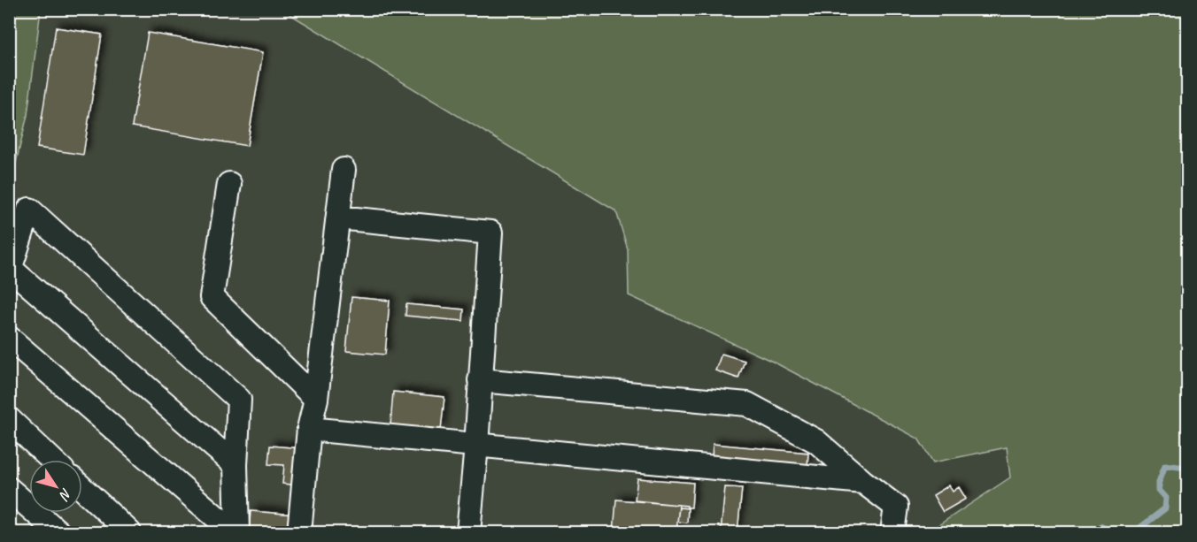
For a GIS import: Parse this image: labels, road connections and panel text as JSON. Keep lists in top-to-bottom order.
{
  "north": "bottom right"
}
